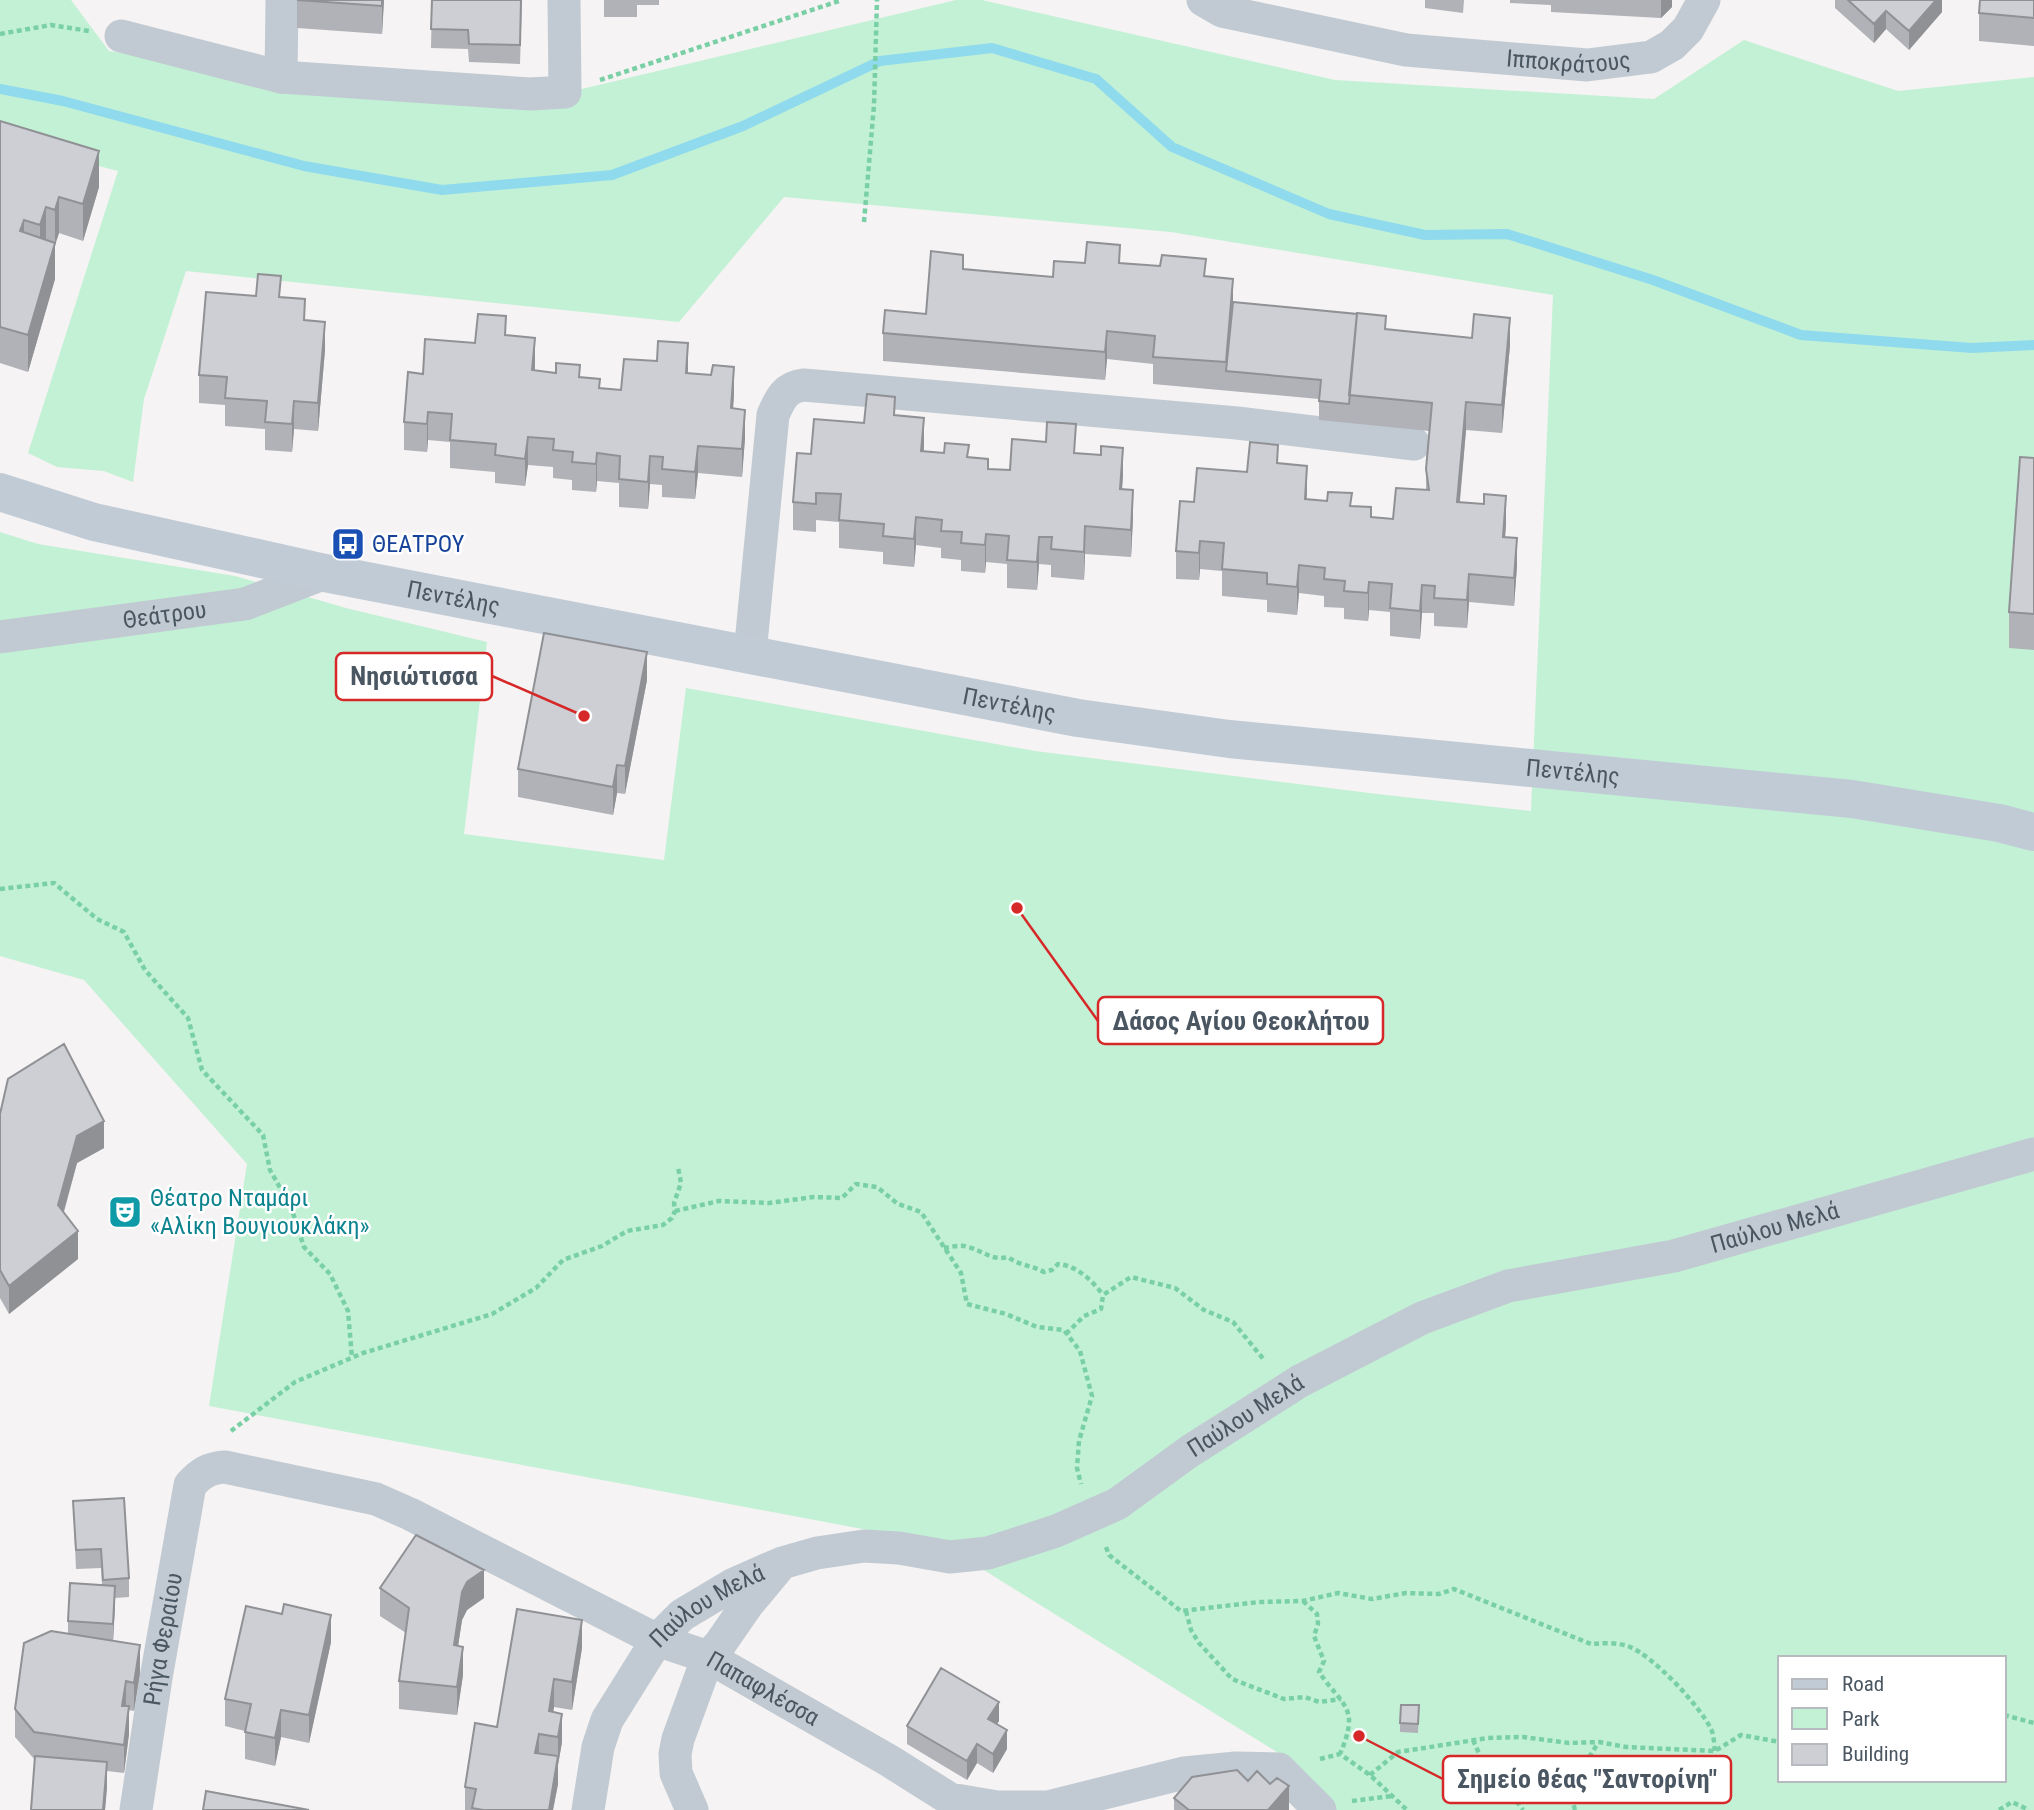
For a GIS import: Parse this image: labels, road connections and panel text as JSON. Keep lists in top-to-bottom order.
{
  "streets": {
    "main road": ["Πεντέλης"],
    "street": [
      "Ιπποκράτους",
      "Θεάτρου",
      "Παύλου Μελά",
      "Ρήγα Φεραίου",
      "Παπαφλέσσα"
    ]
  },
  "crossings": [
    ["Πεντέλης", "Θεάτρου"],
    ["Παύλου Μελά", "Παπαφλέσσα"],
    ["Ρήγα Φεραίου", "Παπαφλέσσα"]
  ],
  "places": {
    "bus stop": ["ΘΕΑΤΡΟΥ"],
    "other": ["Νησιώτισσα", "Δάσος Αγίου Θεοκλήτου", "Σημείο θέας \"Σαντορίνη\""],
    "theatre": ["Θέατρο Νταμάρι «Αλίκη Βουγιουκλάκη»"]
  },
  "legend": ["Road", "Park", "Building"]
}
